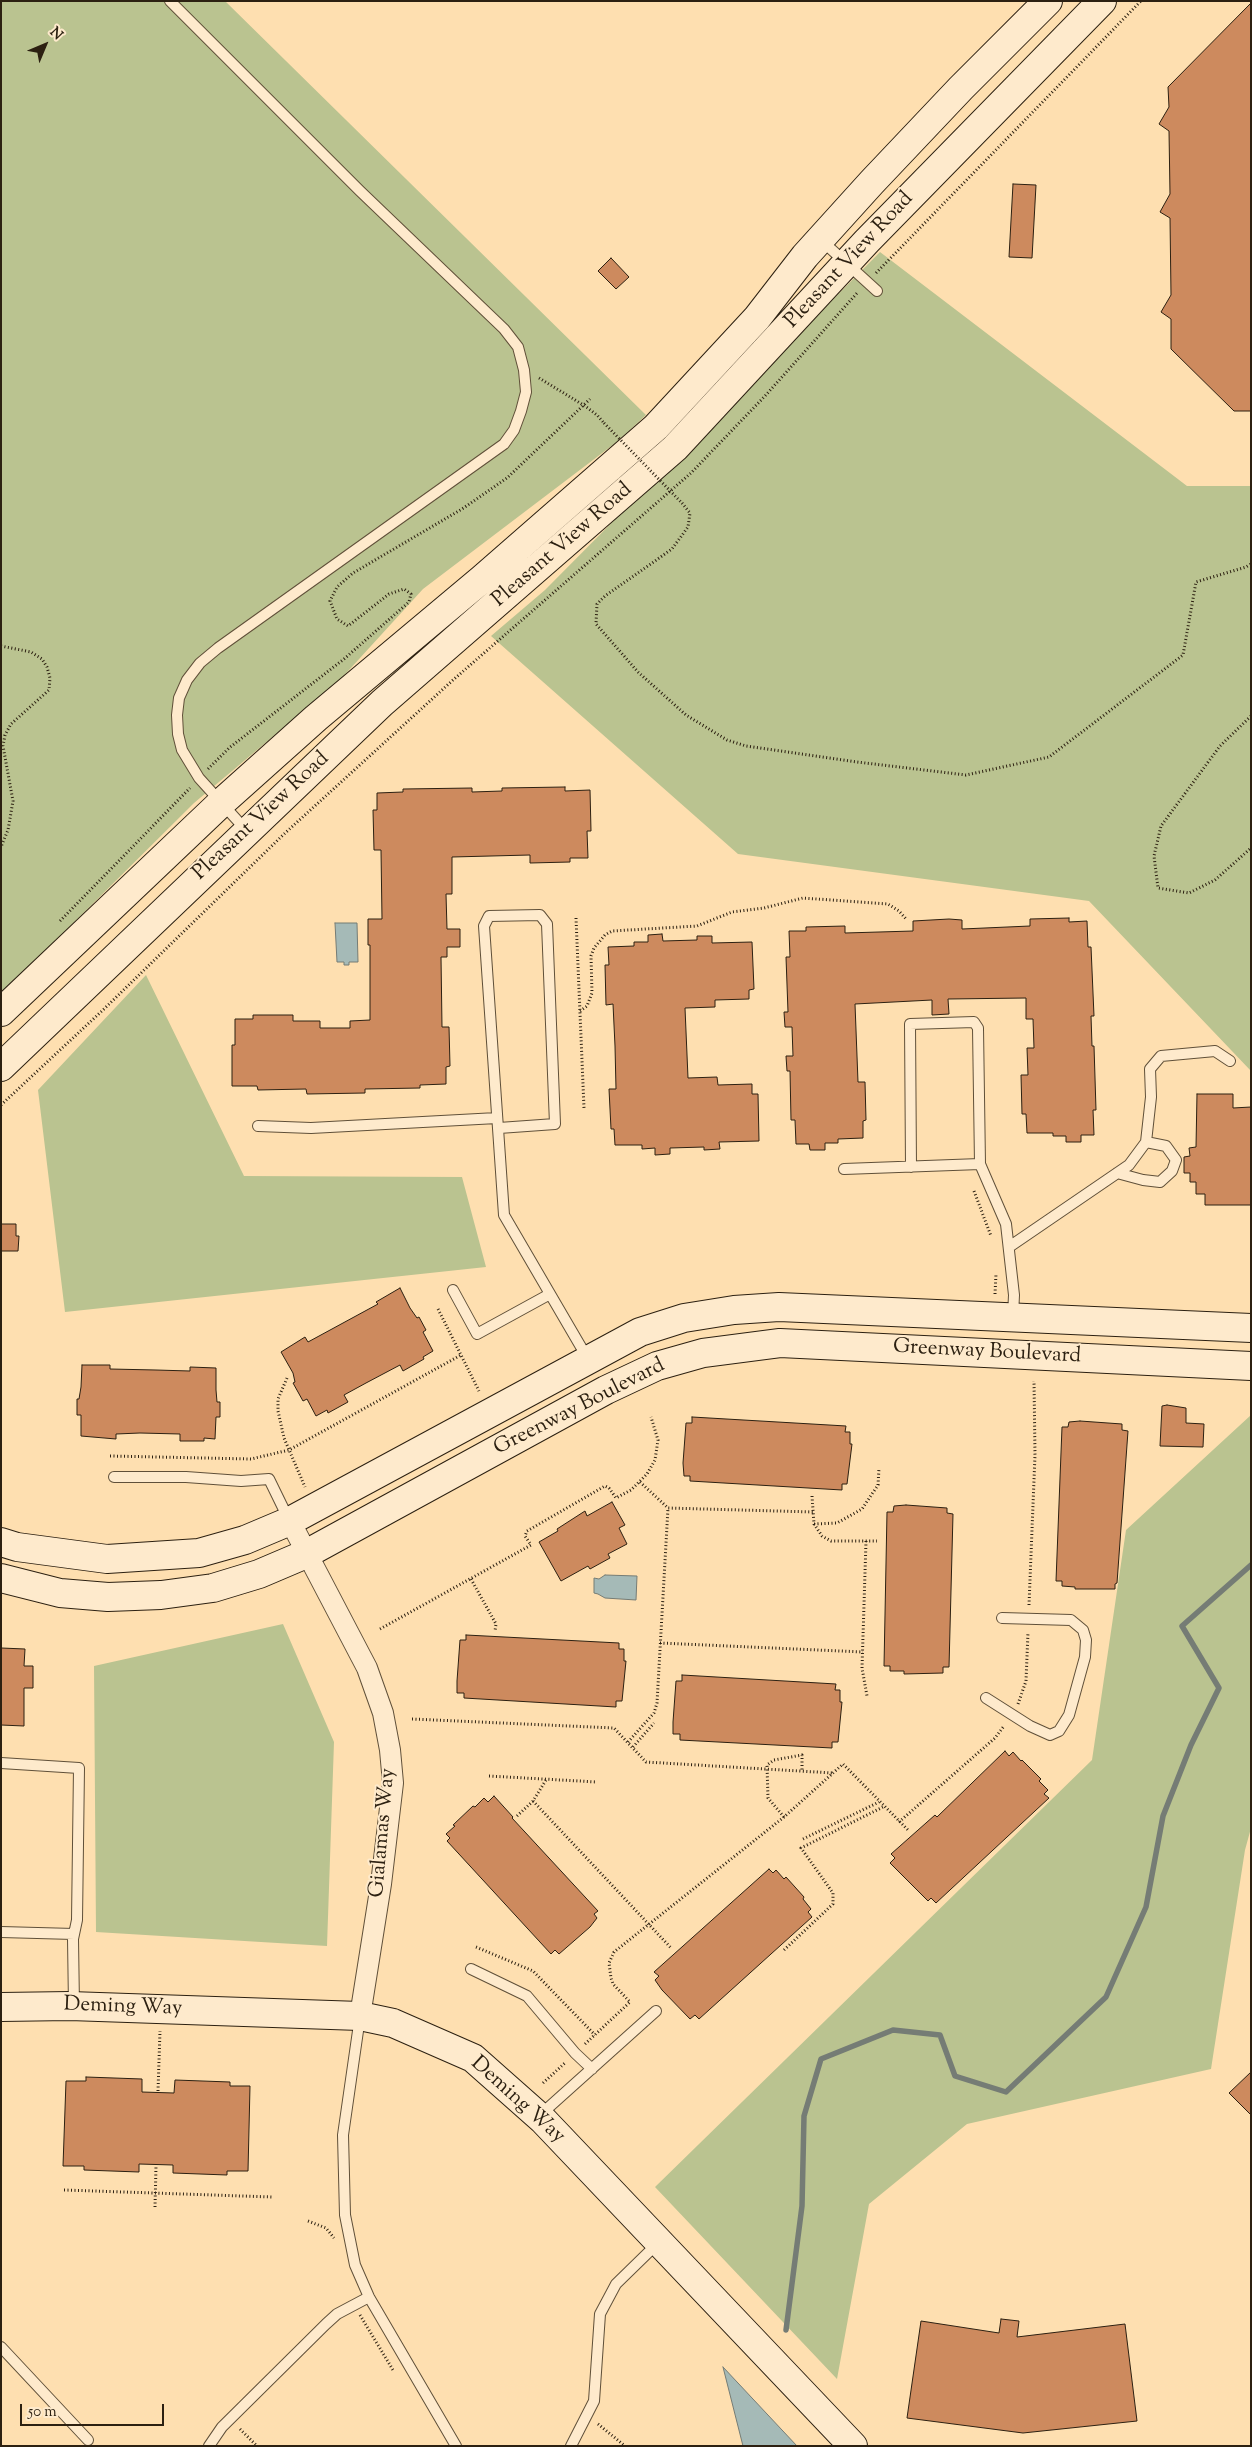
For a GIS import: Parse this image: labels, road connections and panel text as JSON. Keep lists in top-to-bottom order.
{
  "streets": {
    "street": [
      "Pleasant View Road",
      "Greenway Boulevard",
      "Gialamas Way",
      "Deming Way"
    ]
  },
  "crossings": [
    ["Greenway Boulevard", "Gialamas Way"],
    ["Gialamas Way", "Deming Way"]
  ],
  "scale_bar": "50 m",
  "north": "top right"
}
